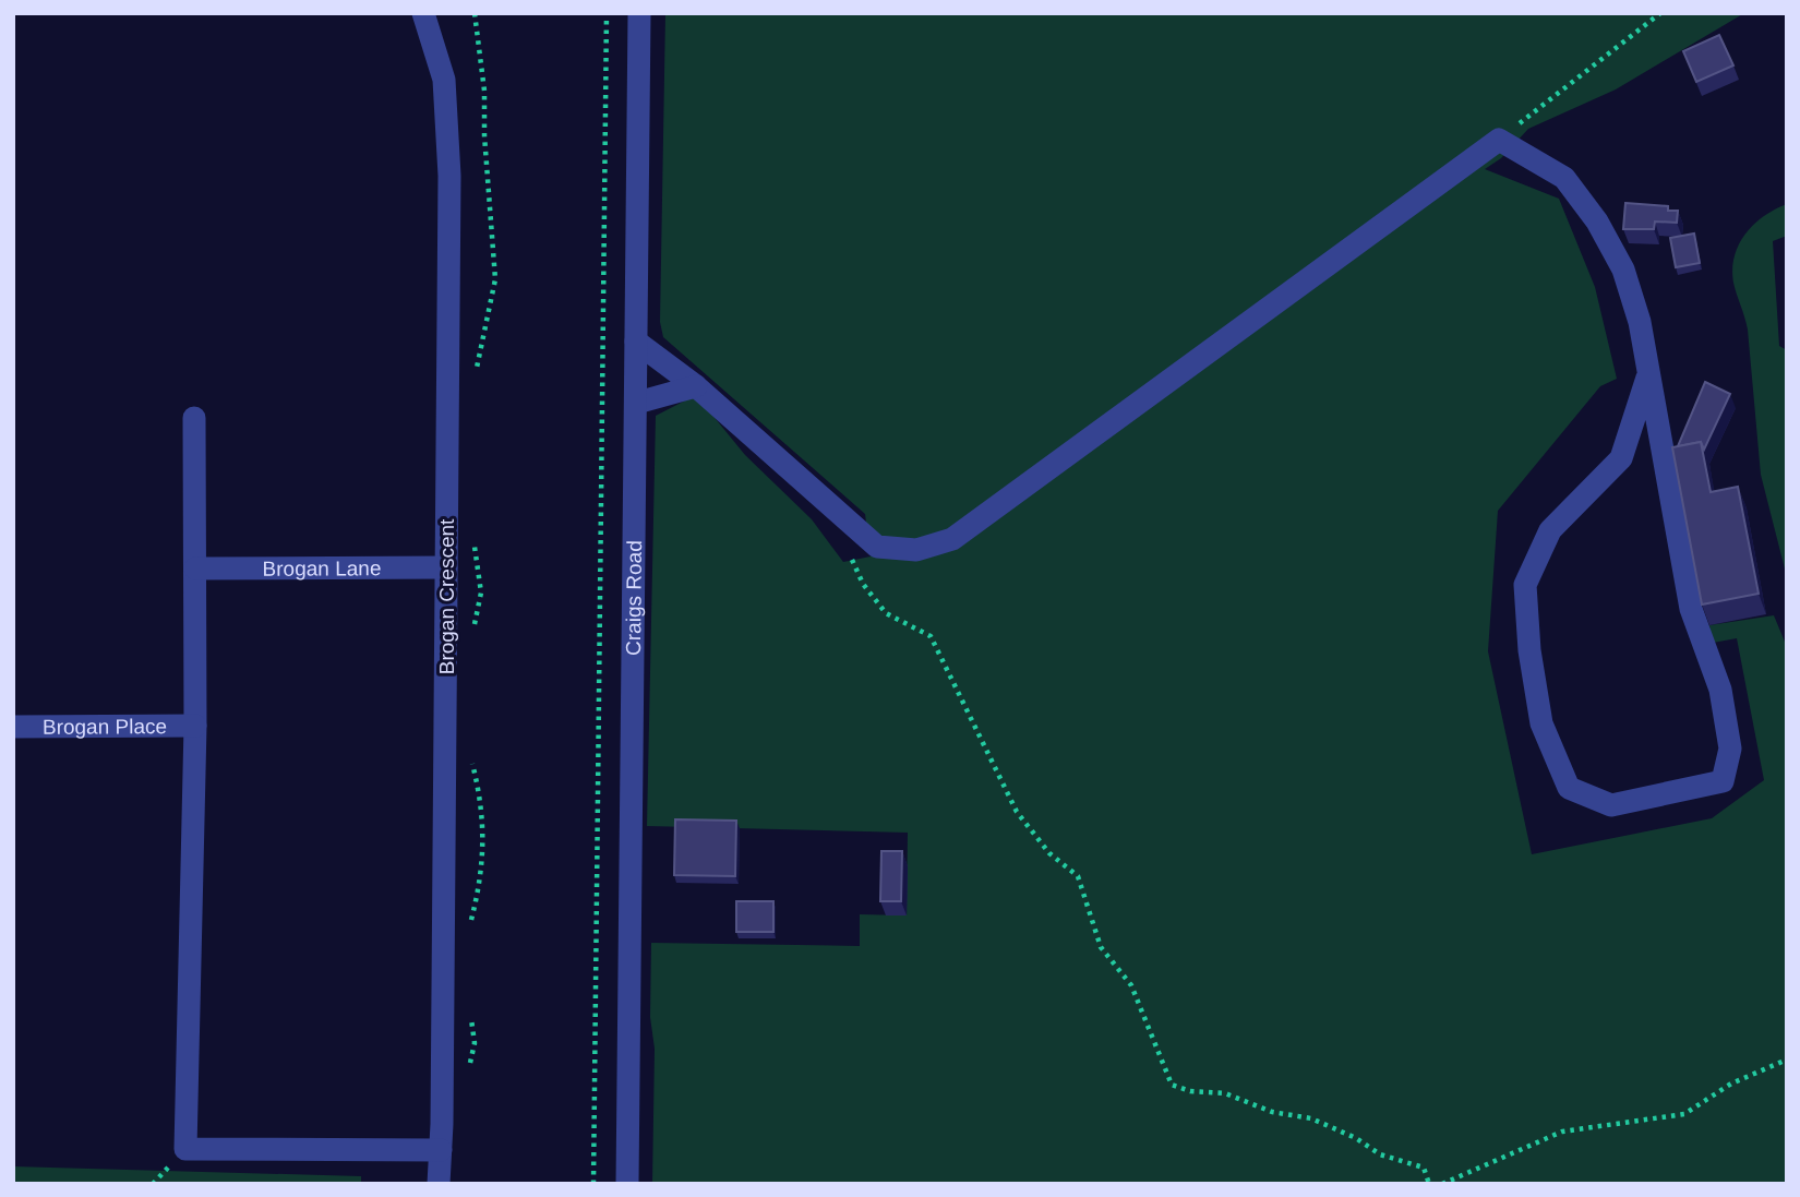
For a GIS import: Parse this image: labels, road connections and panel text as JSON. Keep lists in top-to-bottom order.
{
  "streets": {
    "street": [
      "Brogan Lane",
      "Brogan Crescent",
      "Craigs Road",
      "Brogan Place"
    ]
  },
  "crossings": [
    ["Brogan Lane", "Brogan Crescent"]
  ]
}
